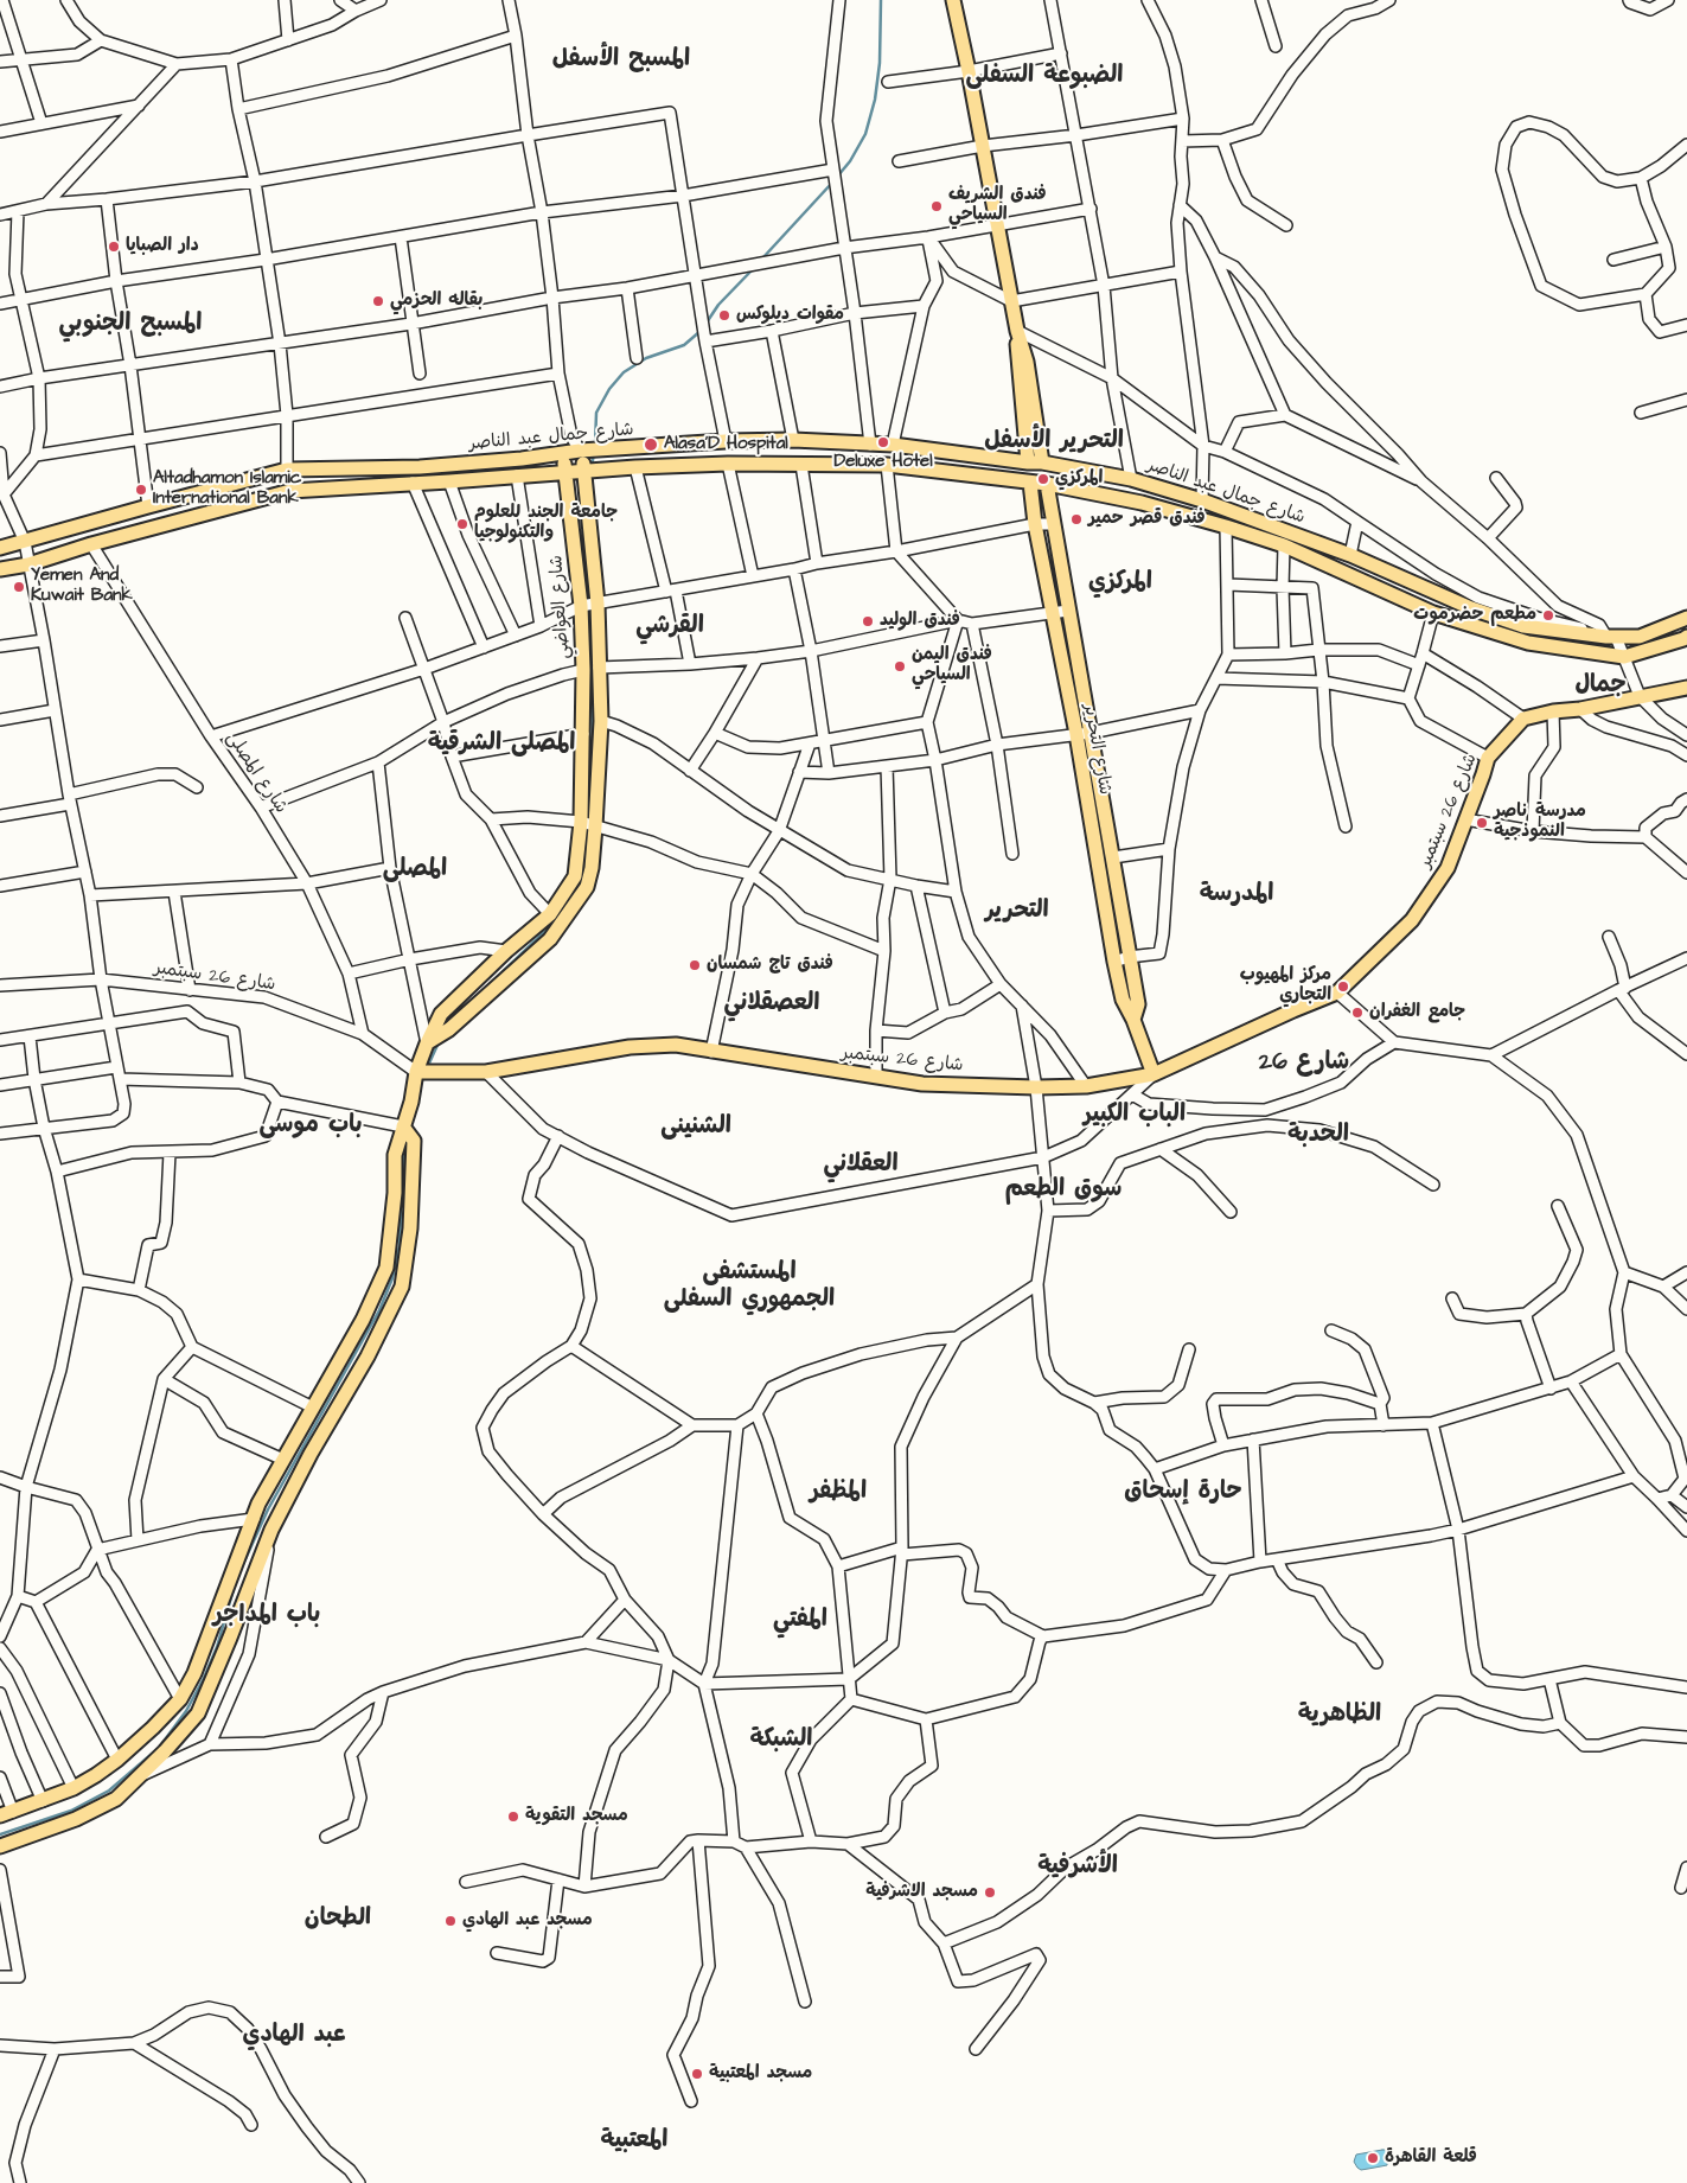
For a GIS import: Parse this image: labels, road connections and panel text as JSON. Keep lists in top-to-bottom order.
{
  "streets": {
    "main road": [
      "شارع جمال عبد الناصر",
      "شارع العواضي",
      "شارع التحرير",
      "شارع 26 سبتمبر"
    ],
    "street": ["شارع المصلى"]
  },
  "crossings": [
    ["شارع جمال عبد الناصر", "شارع العواضي"],
    ["شارع جمال عبد الناصر", "شارع التحرير"],
    ["شارع جمال عبد الناصر", "شارع المصلى"],
    ["شارع التحرير", "شارع 26 سبتمبر"],
    ["شارع المصلى", "شارع 26 سبتمبر"]
  ],
  "districts": [
    "المسبح الأسفل",
    "الضبوعة السفلى",
    "المسبح الجنوبي",
    "التحرير الأسفل",
    "المركزي",
    "القرشي",
    "جمال",
    "المصلى الشرقية",
    "المصلى",
    "المدرسة",
    "التحرير",
    "العصقلاني",
    "شارع 26",
    "الباب الكبير",
    "باب موسى",
    "الشنينى",
    "الحدبة",
    "العقلاني",
    "سوق الطعم",
    "المستشفى الجمهوري السفلى",
    "المظفر",
    "حارة إسحاق",
    "باب المداجر",
    "المفتي",
    "الظاهرية",
    "الشبكة",
    "الأشرفية",
    "الطحان",
    "عبد الهادي",
    "المعتبية"
  ],
  "places": [
    "فندق الشريف السياحي",
    "دار الصبايا",
    "بقاله الحزمي",
    "مقوات ديلوكس",
    "Deluxe Hotel",
    "Alasa'D Hospital",
    "المركزي",
    "Altadhamon Islamic International Bank",
    "فندق قصر حمير",
    "جامعة الجند للعلوم والتكنولوجيا",
    "Yemen And Kuwait Bank",
    "مطعم حضرموت",
    "فندق الوليد",
    "فندق اليمن السياحي",
    "مدرسة ناصر النموذجية",
    "فندق تاج شمسان",
    "مركز المهيوب التجاري",
    "جامع الغفران",
    "مسجد التقوية",
    "مسجد الاشرفية",
    "مسجد عبد الهادي",
    "مسجد المعتبية",
    "قلعة القاهرة"
  ]
}
